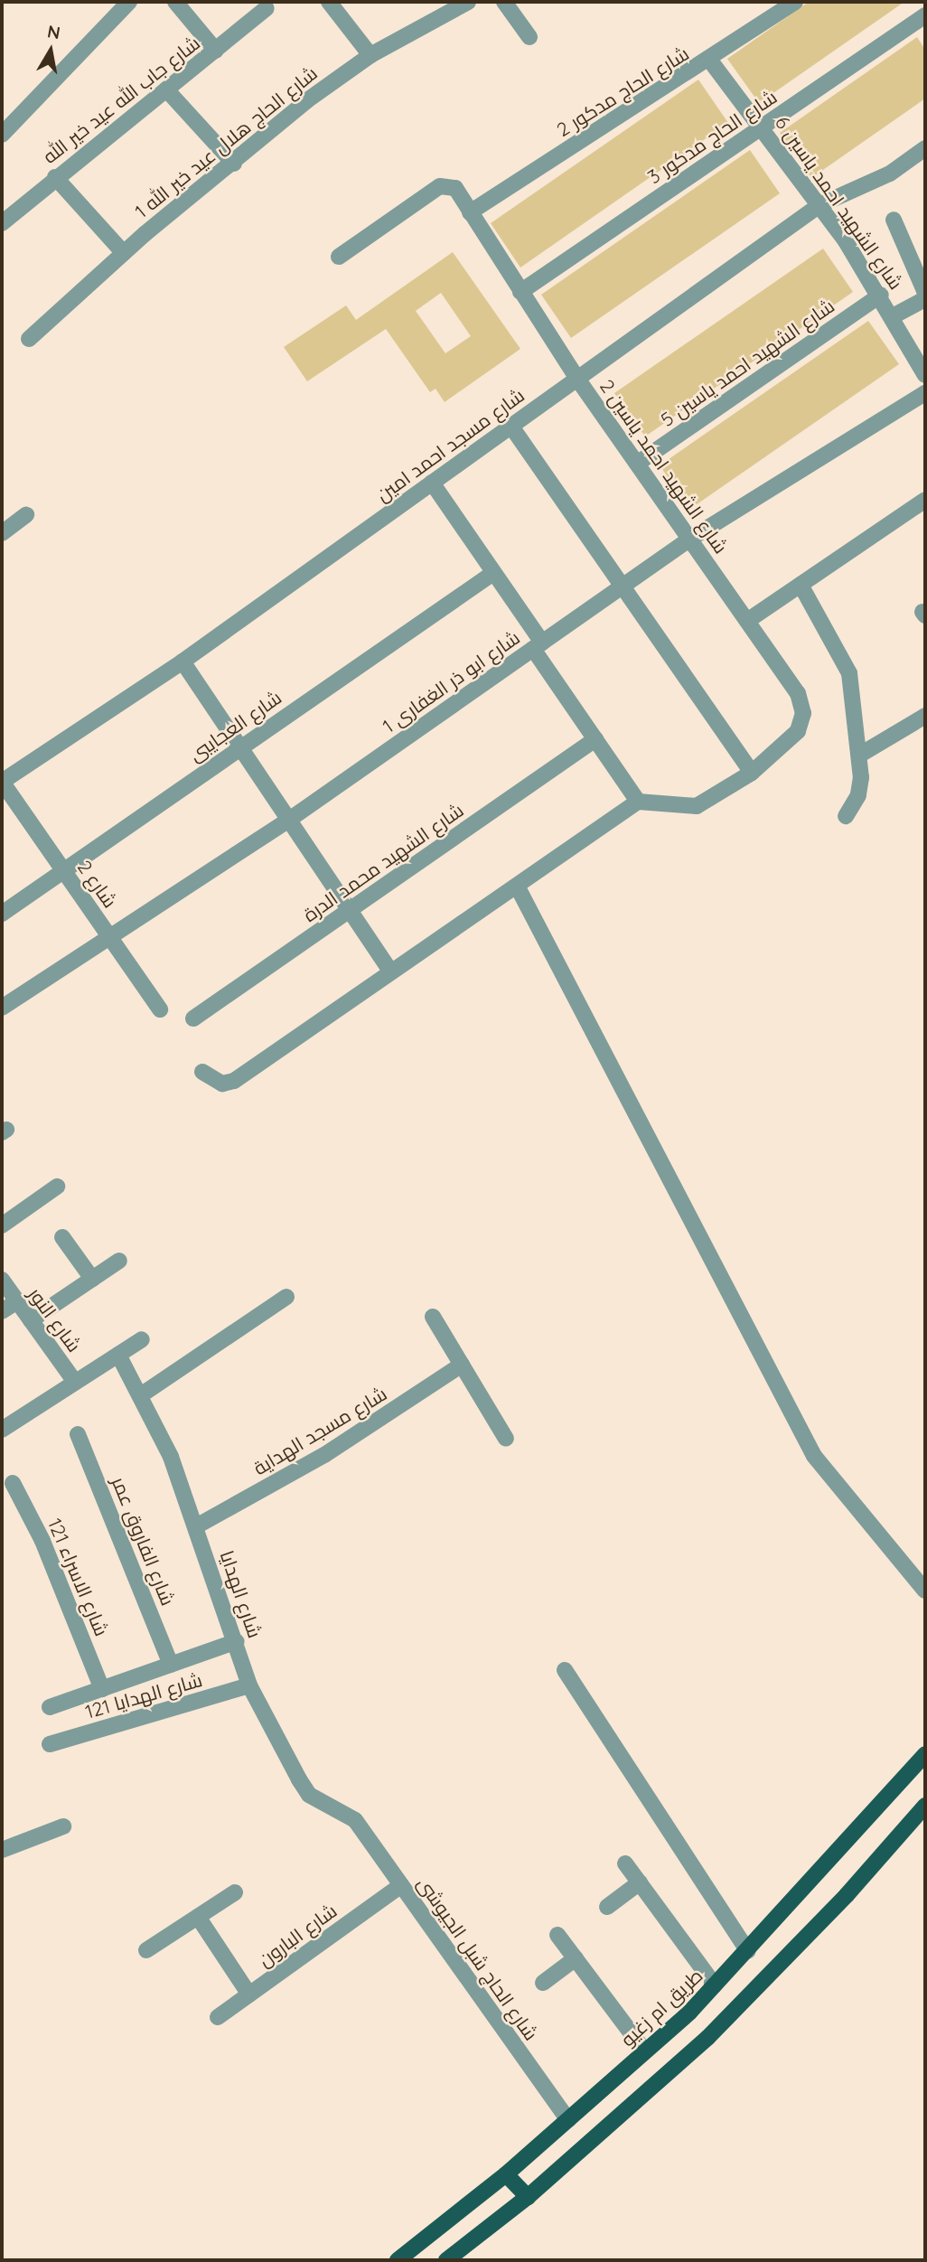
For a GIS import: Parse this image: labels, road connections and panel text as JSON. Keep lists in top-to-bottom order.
{
  "streets": {
    "main road": ["طريق ام زغيو"],
    "street": [
      "شارع الحاج مدكور 2",
      "شارع جاب الله عيد خير الله",
      "شارع الحاج مدكور 3",
      "شارع الحاج هلال عيد خير الله 1",
      "شارع الشهيد احمد ياسين 6",
      "شارع الشهيد احمد ياسين 5",
      "شارع مسجد احمد امين",
      "شارع الشهيد احمد ياسين 2",
      "شارع ابو ذر الغفارى 1",
      "شارع العجايبى",
      "شارع الشهيد محمد الدرة",
      "شارع 2",
      "شارع النور",
      "شارع مسجد الهداية",
      "شارع الفاروق عمر",
      "شارع الاسراء 121",
      "شارع الهدايا",
      "شارع الهدايا 121",
      "شارع البارون",
      "شارع الحاج شبل الجيوشى"
    ]
  },
  "crossings": [
    ["شارع الحاج مدكور 2", "شارع الشهيد احمد ياسين 6"],
    ["شارع الحاج مدكور 2", "شارع الشهيد احمد ياسين 2"],
    ["شارع الحاج مدكور 3", "شارع الشهيد احمد ياسين 6"],
    ["شارع الحاج مدكور 3", "شارع الشهيد احمد ياسين 2"],
    ["شارع الشهيد احمد ياسين 6", "شارع الشهيد احمد ياسين 5"],
    ["شارع الشهيد احمد ياسين 6", "شارع مسجد احمد امين"],
    ["شارع الشهيد احمد ياسين 5", "شارع الشهيد احمد ياسين 2"],
    ["شارع مسجد احمد امين", "شارع الشهيد احمد ياسين 2"],
    ["شارع مسجد احمد امين", "شارع 2"],
    ["شارع الشهيد احمد ياسين 2", "شارع ابو ذر الغفارى 1"],
    ["شارع ابو ذر الغفارى 1", "شارع 2"],
    ["شارع العجايبى", "شارع 2"],
    ["شارع مسجد الهداية", "شارع الهدايا"],
    ["شارع الهدايا", "شارع الهدايا 121"],
    ["شارع الهدايا", "شارع الحاج شبل الجيوشى"],
    ["شارع البارون", "شارع الحاج شبل الجيوشى"],
    ["شارع الحاج شبل الجيوشى", "طريق ام زغيو"]
  ],
  "north": "top"
}
